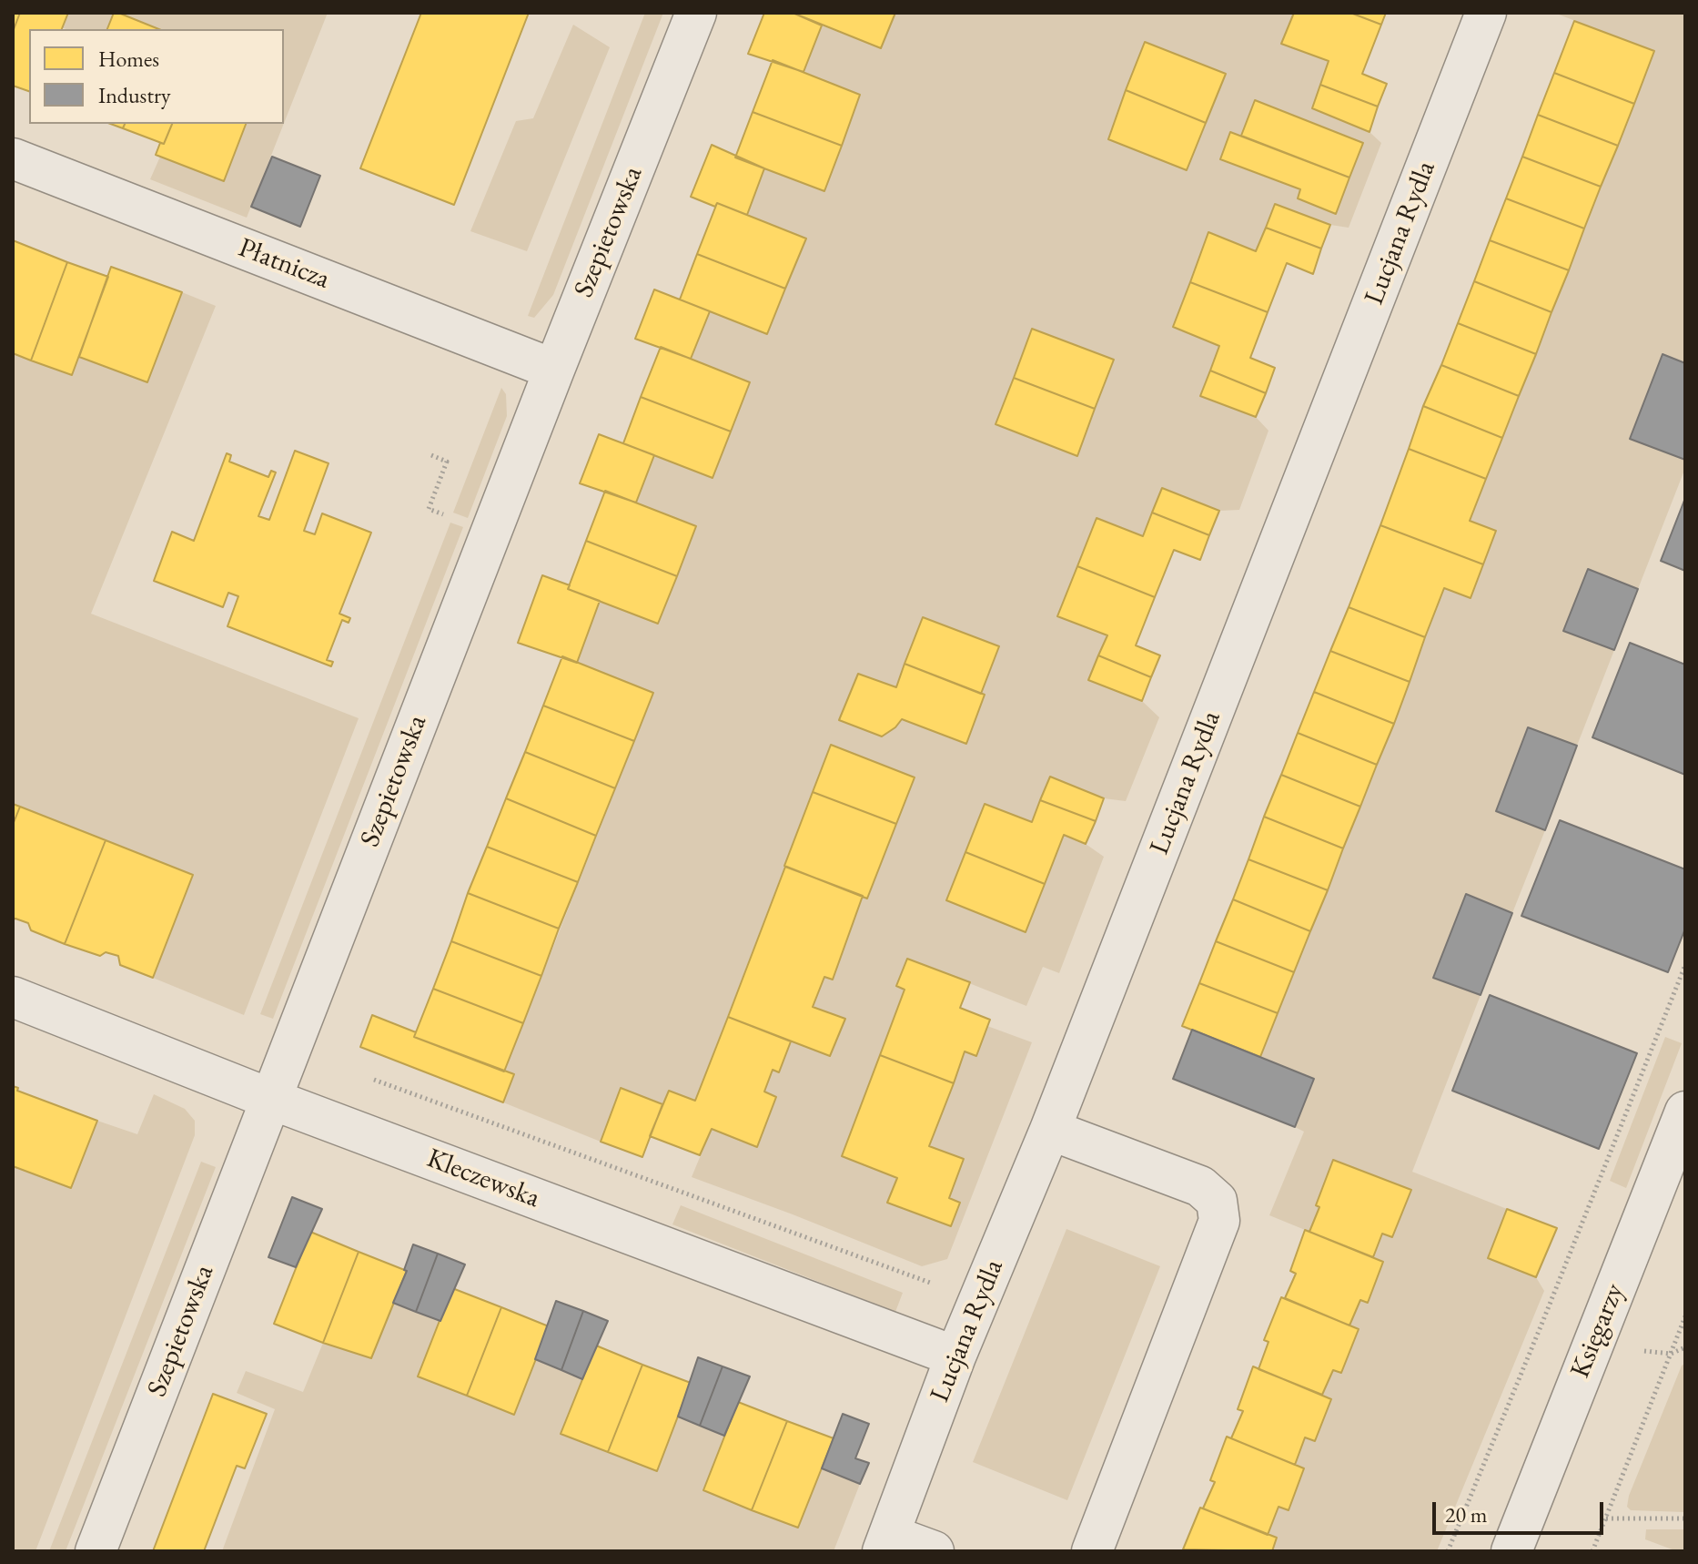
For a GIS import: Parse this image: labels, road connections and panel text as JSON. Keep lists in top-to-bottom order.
{
  "streets": {
    "street": [
      "Szepietowska",
      "Lucjana Rydla",
      "Płatnicza",
      "Kleczewska",
      "Księgarzy"
    ]
  },
  "crossings": [
    ["Szepietowska", "Płatnicza"],
    ["Szepietowska", "Kleczewska"],
    ["Lucjana Rydla", "Kleczewska"]
  ],
  "legend": ["Homes", "Industry"],
  "scale_bar": "20 m"
}
